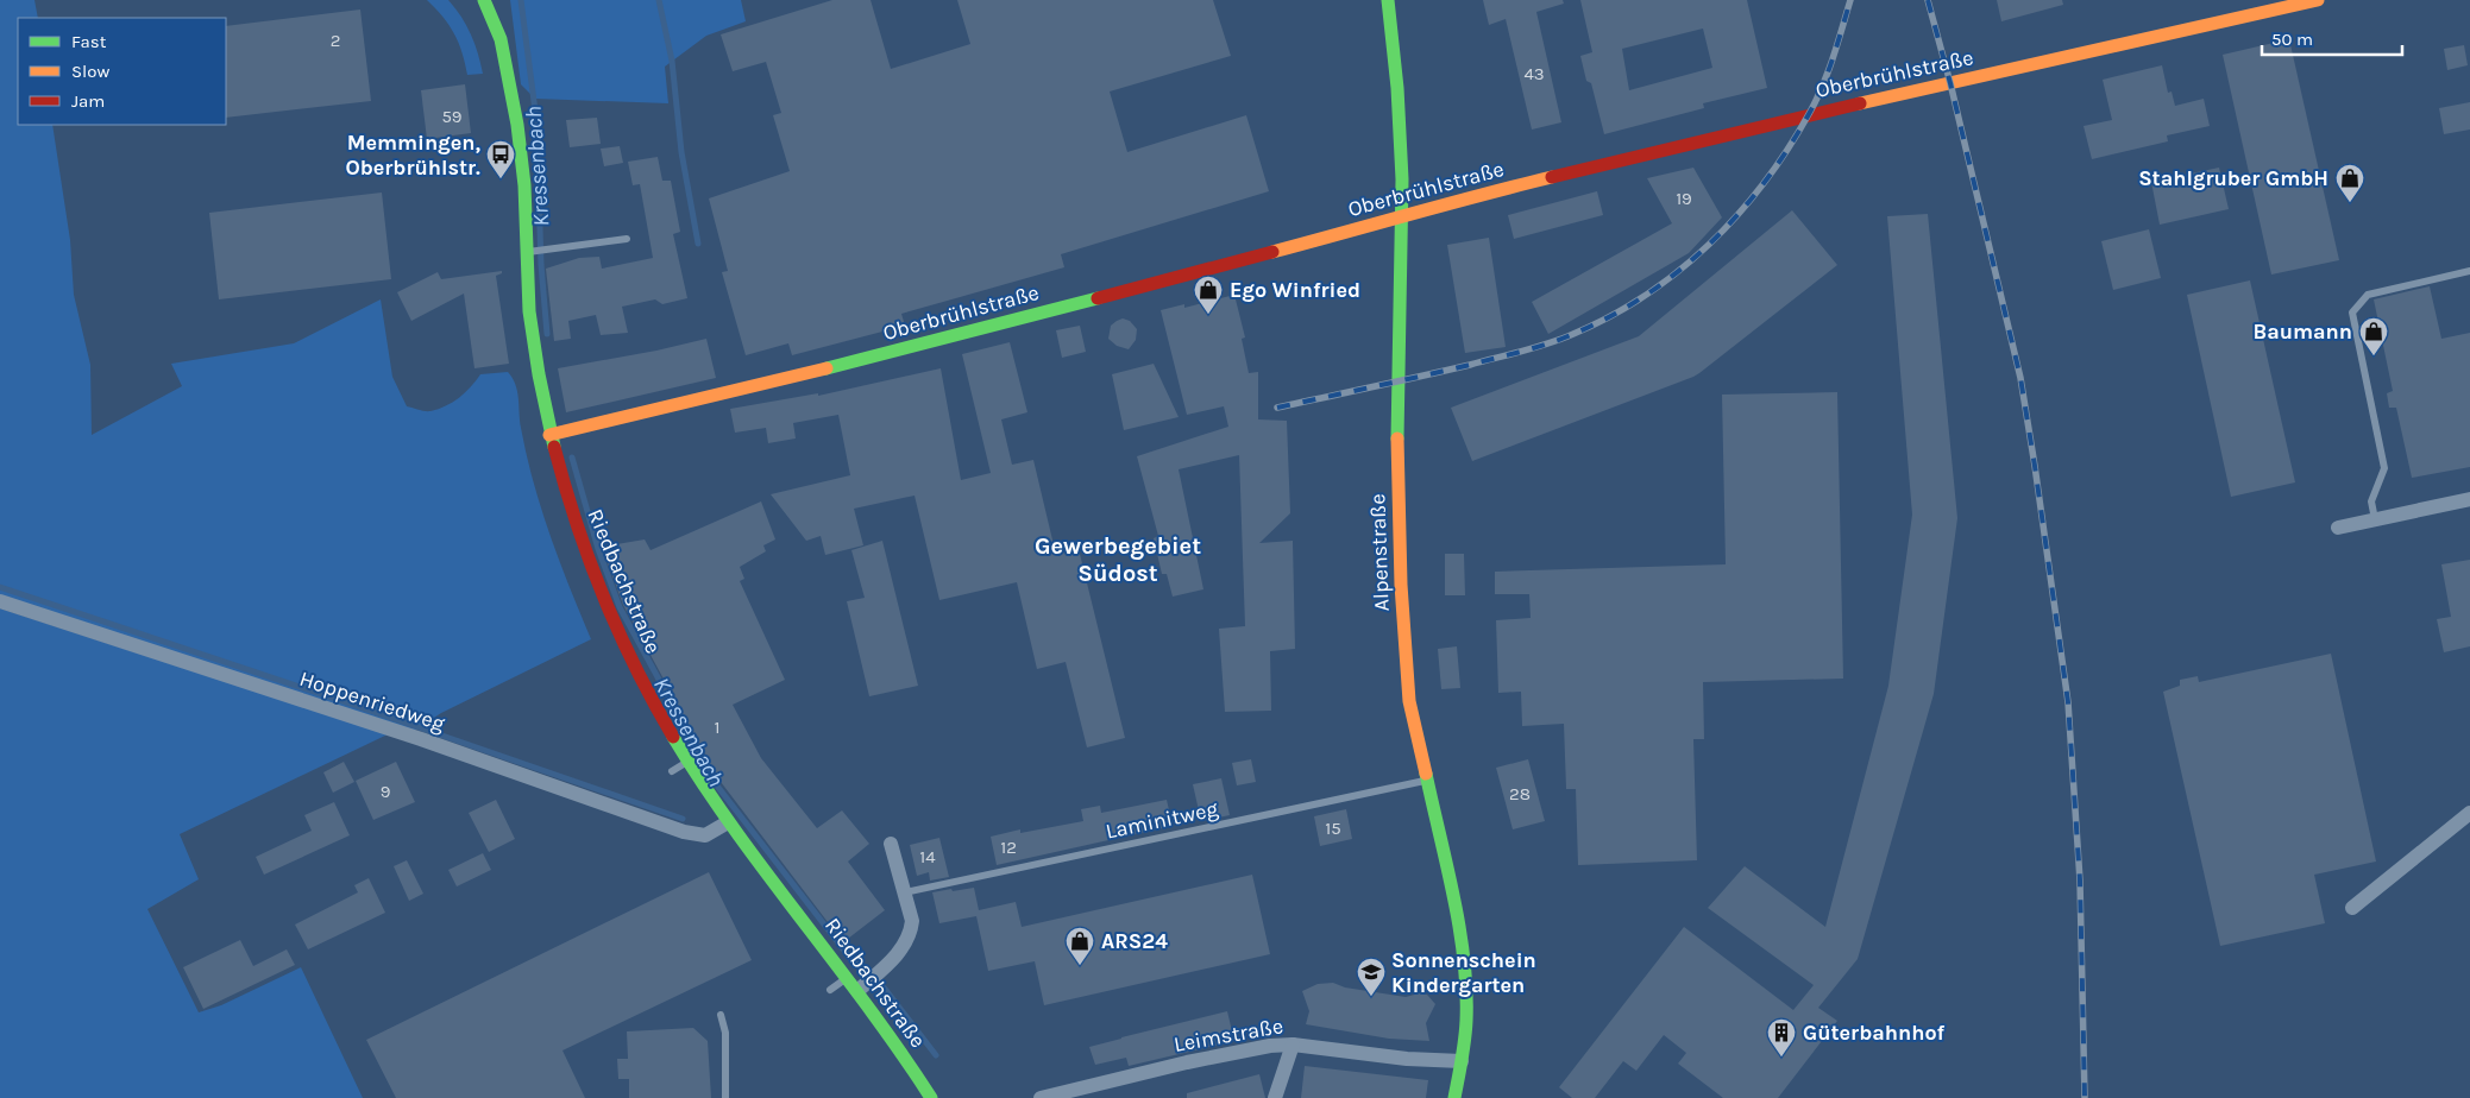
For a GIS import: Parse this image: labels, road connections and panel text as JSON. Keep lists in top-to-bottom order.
{
  "streets": {
    "street": [
      "Oberbrühlstraße",
      "Alpenstraße",
      "Riedbachstraße",
      "Hoppenriedweg",
      "Leimstraße"
    ],
    "lane": ["Laminitweg"]
  },
  "crossings": [
    ["Oberbrühlstraße", "Alpenstraße"],
    ["Oberbrühlstraße", "Riedbachstraße"],
    ["Alpenstraße", "Laminitweg"],
    ["Alpenstraße", "Leimstraße"],
    ["Riedbachstraße", "Hoppenriedweg"]
  ],
  "districts": ["Gewerbegebiet Südost"],
  "water": ["Kressenbach"],
  "places": {
    "bus stop": ["Memmingen, Oberbrühlstr."],
    "shop": [
      "Stahlgruber GmbH",
      "Ego Winfried",
      "Baumann",
      "ARS24"
    ],
    "school or university": ["Sonnenschein Kindergarten"],
    "building": ["Güterbahnhof"]
  },
  "house_numbers": [
    "2",
    "43",
    "59",
    "19",
    "1",
    "9",
    "28",
    "15",
    "12",
    "14"
  ],
  "legend": ["Fast", "Slow", "Jam"],
  "scale_bar": "50 m"
}
